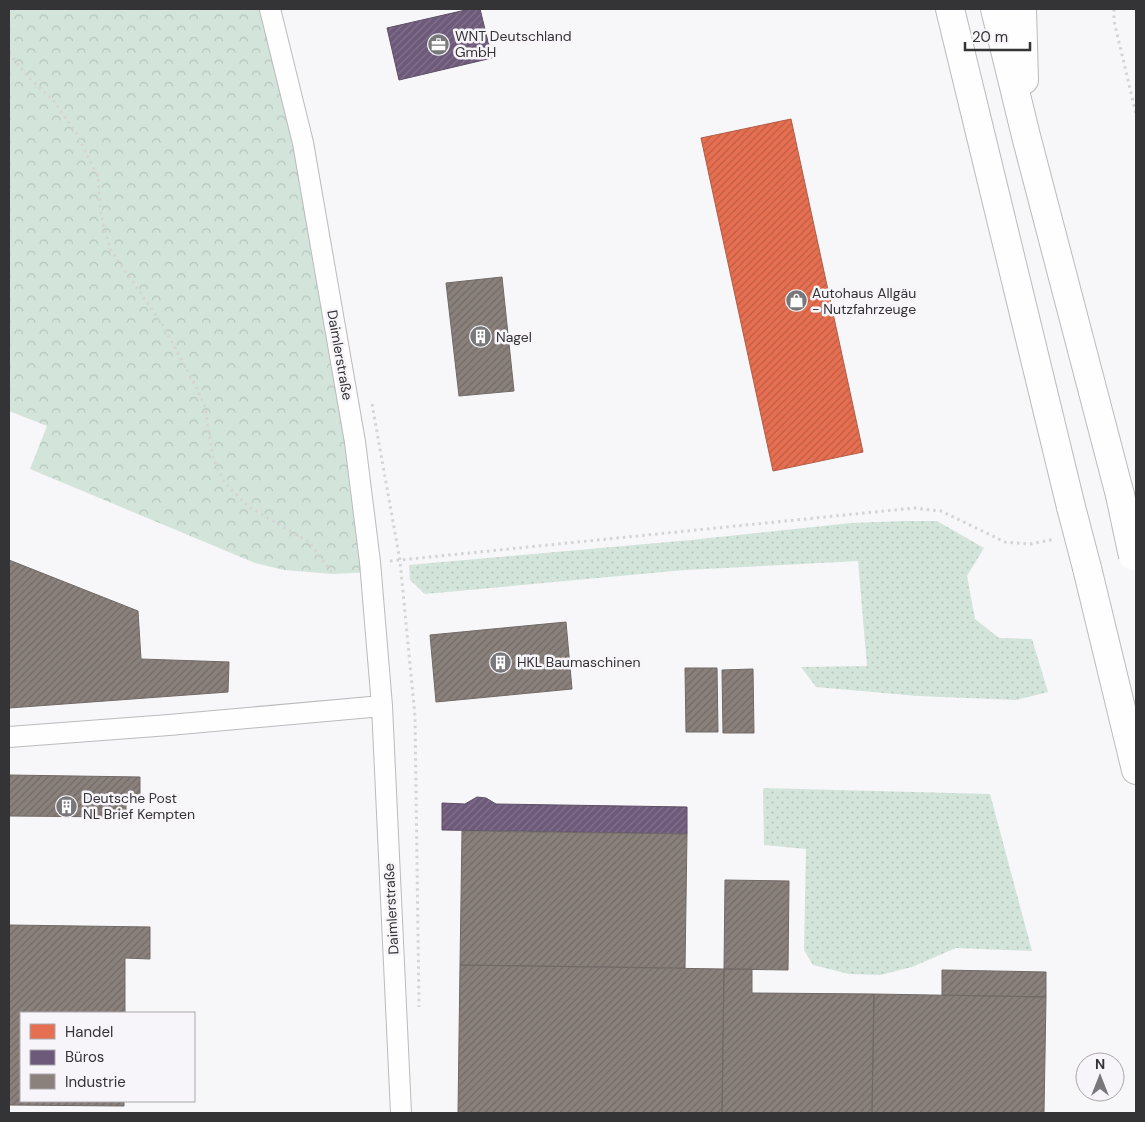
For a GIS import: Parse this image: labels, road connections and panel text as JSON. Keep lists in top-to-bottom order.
{
  "streets": {
    "street": ["Daimlerstraße"]
  },
  "places": {
    "office": ["WNT Deutschland GmbH"],
    "shop": ["Autohaus Allgäu - Nutzfahrzeuge"],
    "building": ["Nagel", "HKL Baumaschinen", "Deutsche Post NL Brief Kempten"]
  },
  "legend": ["Handel", "Büros", "Industrie"],
  "scale_bar": "20 m",
  "north": "top"
}
